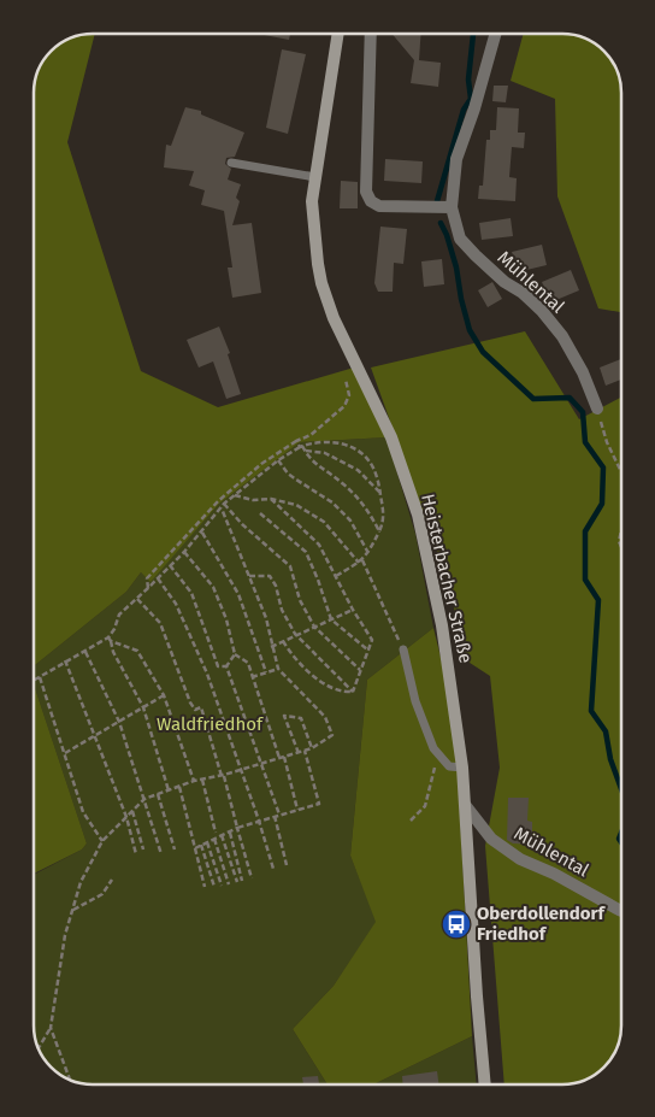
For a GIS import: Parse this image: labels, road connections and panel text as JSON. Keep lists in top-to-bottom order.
{
  "streets": {
    "main road": ["Heisterbacher Straße"],
    "street": ["Mühlental"]
  },
  "crossings": [
    ["Mühlental", "Heisterbacher Straße"]
  ],
  "parks": ["Waldfriedhof"],
  "places": {
    "bus stop": ["Oberdollendorf Friedhof"]
  }
}
